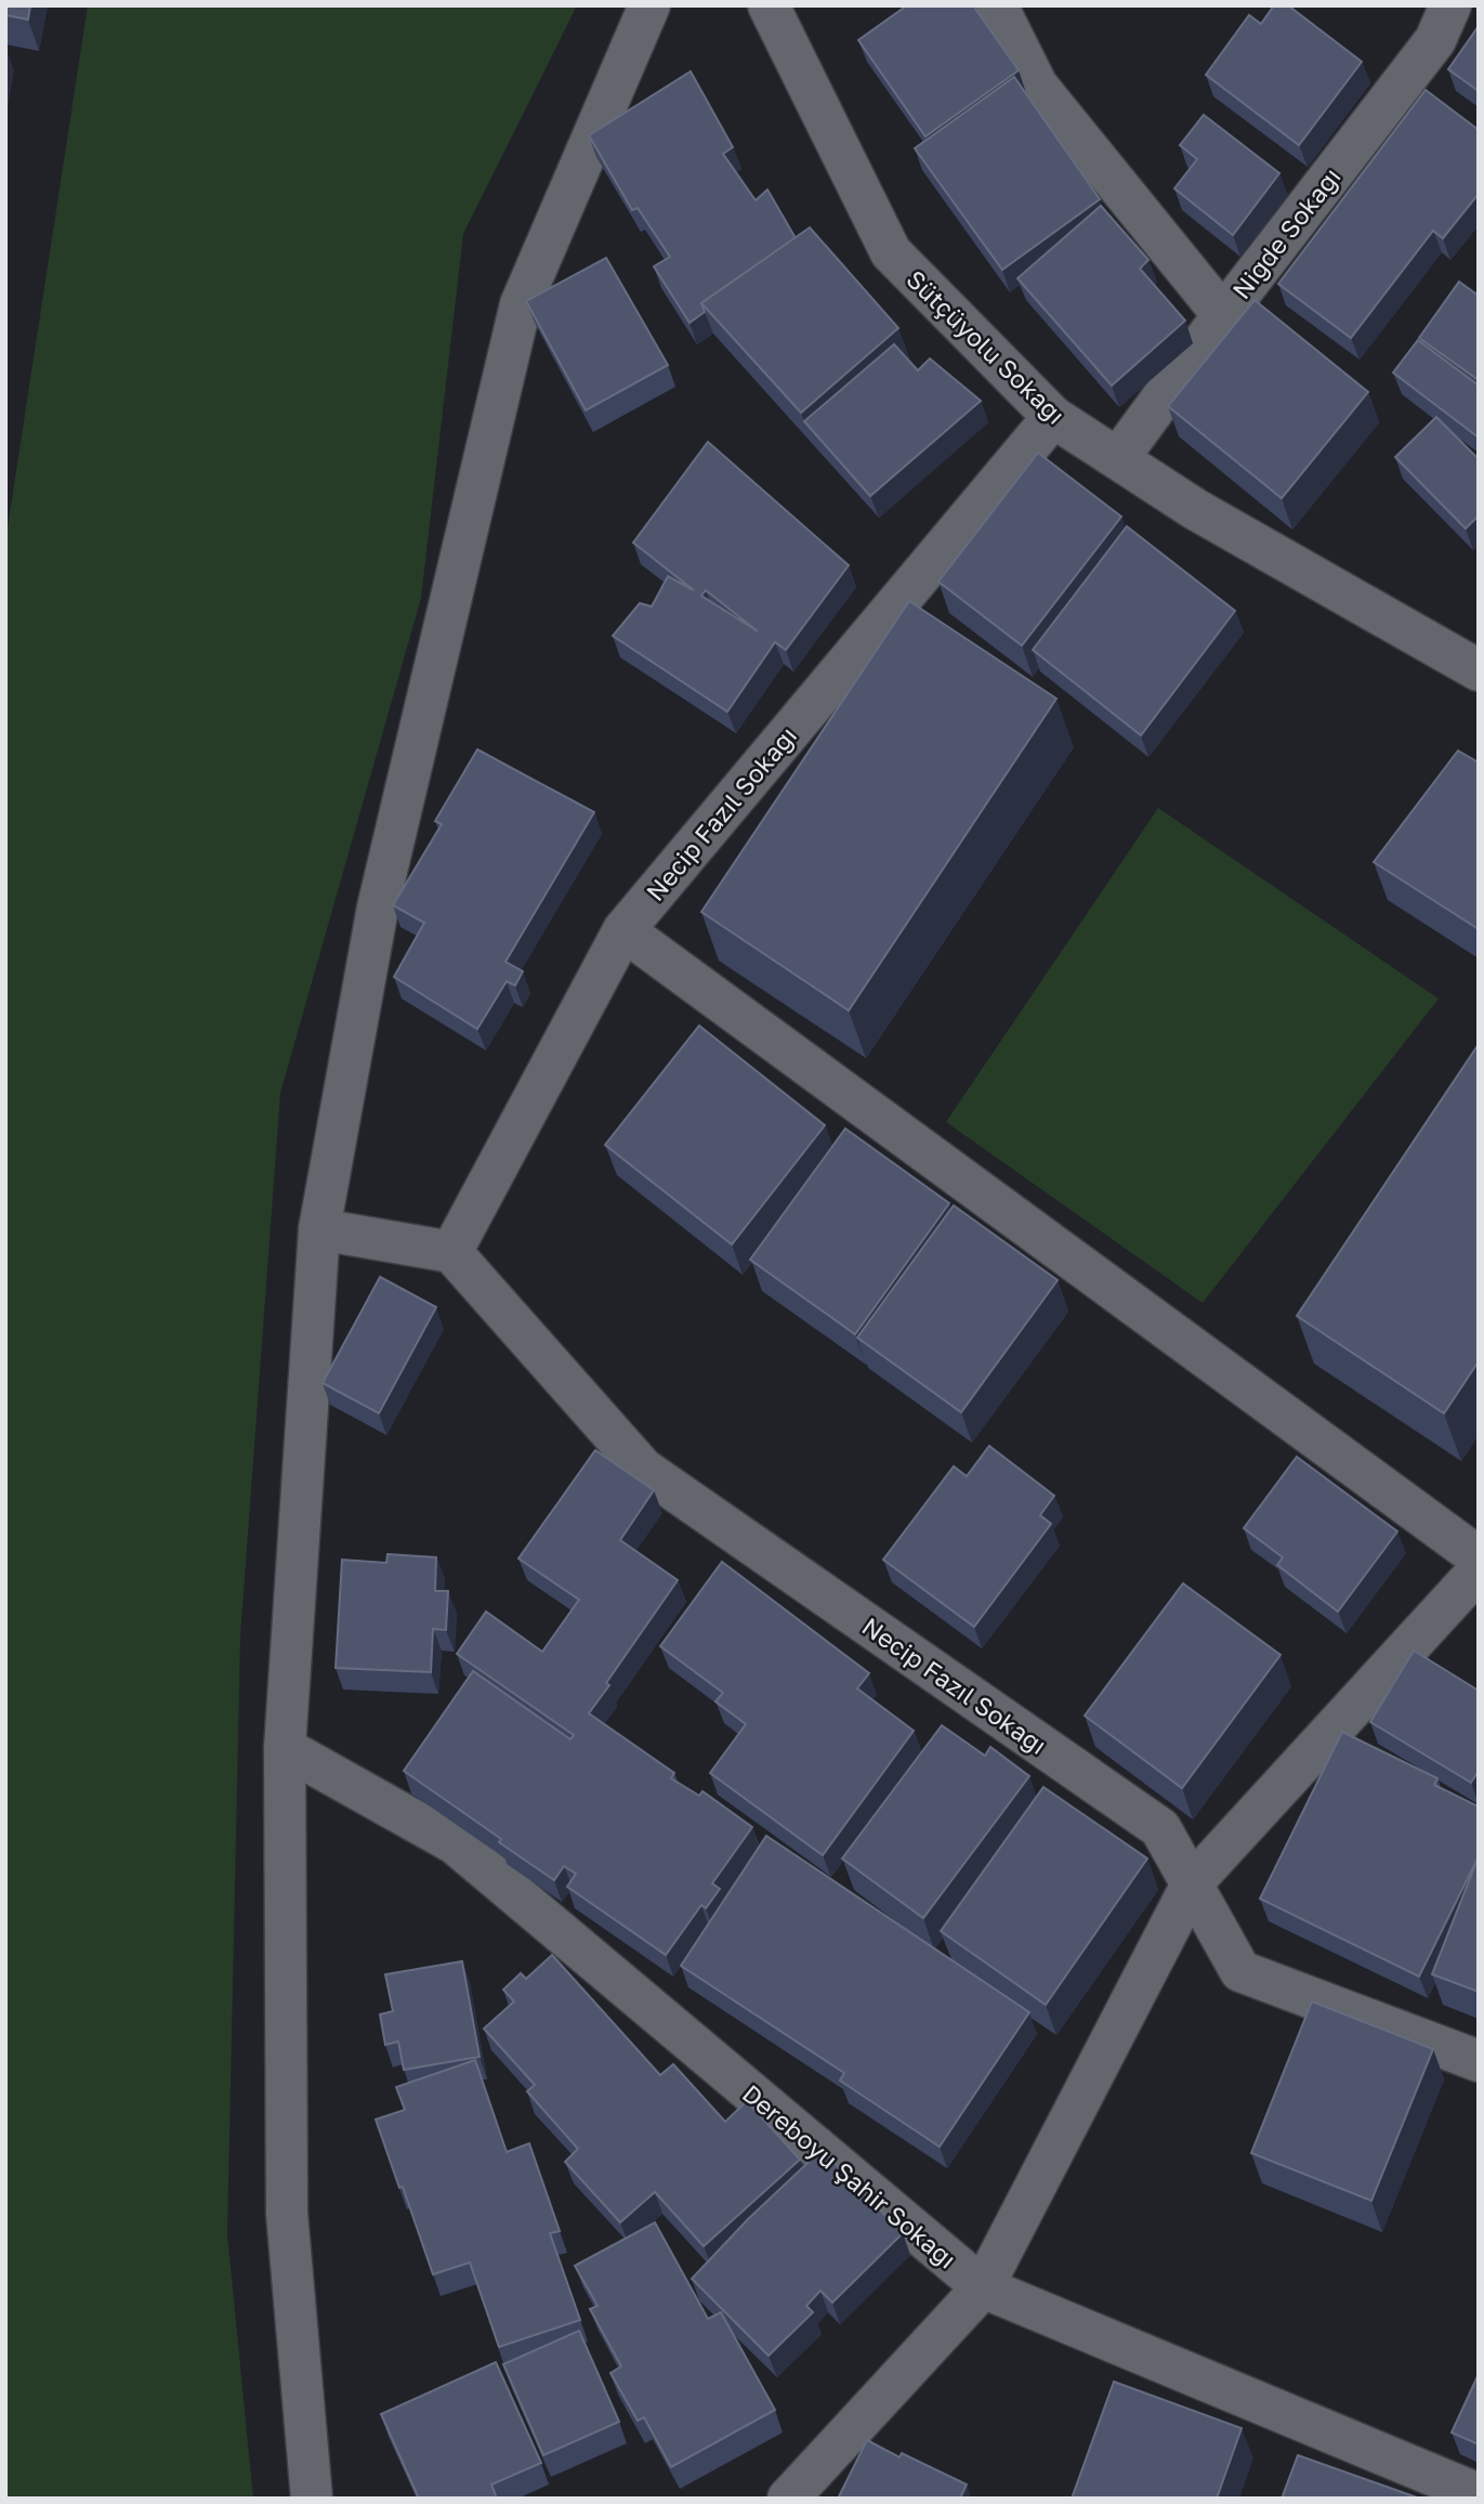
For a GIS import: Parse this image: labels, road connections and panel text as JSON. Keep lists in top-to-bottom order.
{
  "streets": {
    "street": [
      "Niğde Sokağı",
      "Sütçüyolu Sokağı",
      "Necip Fazıl Sokağı",
      "Dereboyu Şahir Sokağı"
    ]
  },
  "crossings": [
    ["Niğde Sokağı", "Sütçüyolu Sokağı"],
    ["Sütçüyolu Sokağı", "Necip Fazıl Sokağı"]
  ]
}
